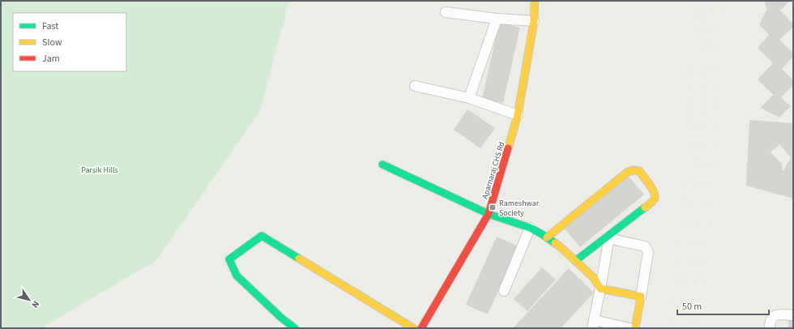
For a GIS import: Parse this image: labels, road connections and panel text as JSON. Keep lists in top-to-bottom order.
{
  "streets": {
    "street": ["Aparnaraj CHS Rd"]
  },
  "parks": ["Parsik Hills"],
  "places": {
    "transit": ["Rameshwar Society"]
  },
  "legend": ["Fast", "Slow", "Jam"],
  "scale_bar": "50 m",
  "north": "bottom right"
}
